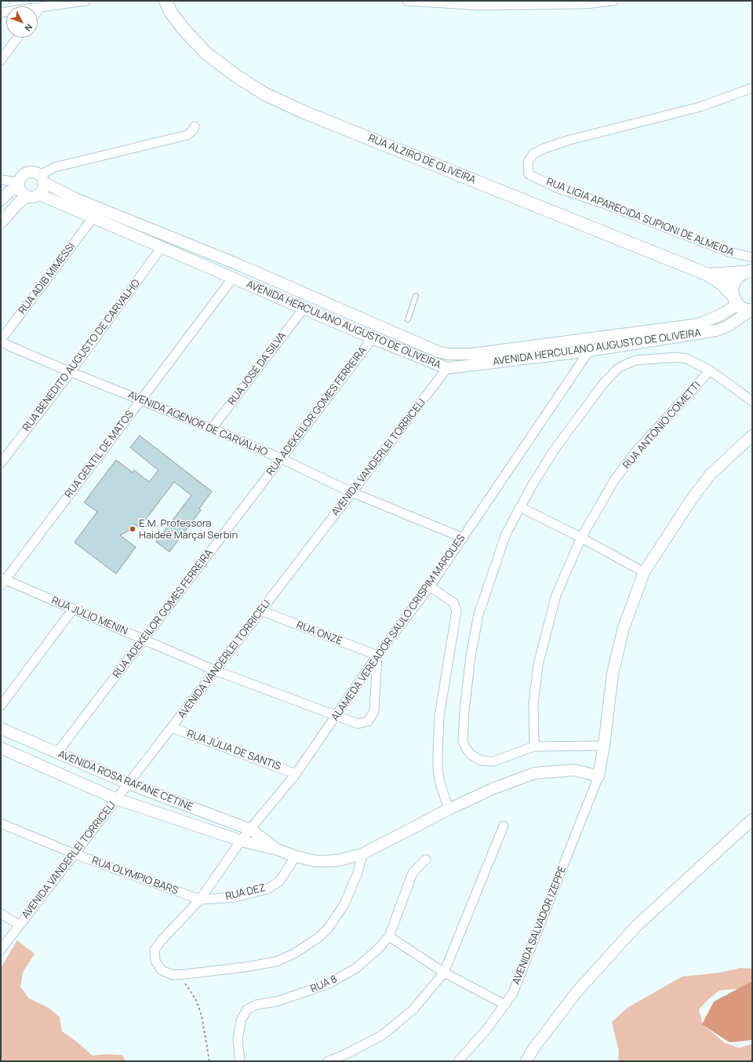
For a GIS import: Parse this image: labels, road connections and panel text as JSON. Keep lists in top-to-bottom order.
{
  "streets": {
    "main road": ["RUA ALZIRO DE OLIVEIRA"],
    "street": [
      "RUA LIGIA APARECIDA SUPIONI DE ALMEIDA",
      "RUA ADIB MIMESSI",
      "AVENIDA HERCULANO AUGUSTO DE OLIVEIRA",
      "RUA BENEDITO AUGUSTO DE CARVALHO",
      "RUA JOSÉ DA SILVA",
      "RUA ADEKEILOR GOMES FERREIRA",
      "AVENIDA AGENOR DE CARVALHO",
      "RUA ANTÔNIO COMETTI",
      "RUA GENTIL DE MATOS",
      "AVENIDA VANDERLEI TORRICELI",
      "RUA JÚLIO MENIN",
      "ALAMEDA VEREADOR SAULO CRISPIM MARQUES",
      "RUA ONZE",
      "RUA JÚLIA DE SANTIS",
      "AVENIDA ROSA RAFANE CETINE",
      "RUA OLYMPIO BARS",
      "RUA DEZ",
      "AVENIDA SALVADOR IZEPPE",
      "RUA 8"
    ]
  },
  "crossings": [
    ["RUA ALZIRO DE OLIVEIRA", "AVENIDA HERCULANO AUGUSTO DE OLIVEIRA"],
    ["RUA ADIB MIMESSI", "AVENIDA HERCULANO AUGUSTO DE OLIVEIRA"],
    ["AVENIDA HERCULANO AUGUSTO DE OLIVEIRA", "RUA BENEDITO AUGUSTO DE CARVALHO"],
    ["AVENIDA HERCULANO AUGUSTO DE OLIVEIRA", "RUA JOSÉ DA SILVA"],
    ["AVENIDA HERCULANO AUGUSTO DE OLIVEIRA", "RUA ADEKEILOR GOMES FERREIRA"],
    ["AVENIDA HERCULANO AUGUSTO DE OLIVEIRA", "RUA GENTIL DE MATOS"],
    ["AVENIDA HERCULANO AUGUSTO DE OLIVEIRA", "AVENIDA VANDERLEI TORRICELI"],
    ["AVENIDA HERCULANO AUGUSTO DE OLIVEIRA", "ALAMEDA VEREADOR SAULO CRISPIM MARQUES"],
    ["RUA BENEDITO AUGUSTO DE CARVALHO", "AVENIDA AGENOR DE CARVALHO"],
    ["RUA JOSÉ DA SILVA", "AVENIDA AGENOR DE CARVALHO"],
    ["RUA ADEKEILOR GOMES FERREIRA", "AVENIDA AGENOR DE CARVALHO"],
    ["RUA ADEKEILOR GOMES FERREIRA", "RUA JÚLIO MENIN"],
    ["RUA ADEKEILOR GOMES FERREIRA", "AVENIDA ROSA RAFANE CETINE"],
    ["AVENIDA AGENOR DE CARVALHO", "RUA GENTIL DE MATOS"],
    ["AVENIDA AGENOR DE CARVALHO", "AVENIDA VANDERLEI TORRICELI"],
    ["AVENIDA AGENOR DE CARVALHO", "ALAMEDA VEREADOR SAULO CRISPIM MARQUES"],
    ["RUA GENTIL DE MATOS", "RUA JÚLIO MENIN"],
    ["AVENIDA VANDERLEI TORRICELI", "RUA JÚLIO MENIN"],
    ["AVENIDA VANDERLEI TORRICELI", "RUA ONZE"],
    ["AVENIDA VANDERLEI TORRICELI", "RUA JÚLIA DE SANTIS"],
    ["AVENIDA VANDERLEI TORRICELI", "AVENIDA ROSA RAFANE CETINE"],
    ["AVENIDA VANDERLEI TORRICELI", "RUA OLYMPIO BARS"],
    ["RUA JÚLIO MENIN", "ALAMEDA VEREADOR SAULO CRISPIM MARQUES"],
    ["RUA JÚLIO MENIN", "RUA ONZE"],
    ["ALAMEDA VEREADOR SAULO CRISPIM MARQUES", "RUA ONZE"],
    ["ALAMEDA VEREADOR SAULO CRISPIM MARQUES", "RUA JÚLIA DE SANTIS"],
    ["ALAMEDA VEREADOR SAULO CRISPIM MARQUES", "AVENIDA ROSA RAFANE CETINE"],
    ["ALAMEDA VEREADOR SAULO CRISPIM MARQUES", "RUA OLYMPIO BARS"],
    ["ALAMEDA VEREADOR SAULO CRISPIM MARQUES", "RUA DEZ"],
    ["RUA OLYMPIO BARS", "RUA DEZ"]
  ],
  "places": ["E.M. Professora Haideé Marçal Serbin"],
  "north": "bottom right"
}
